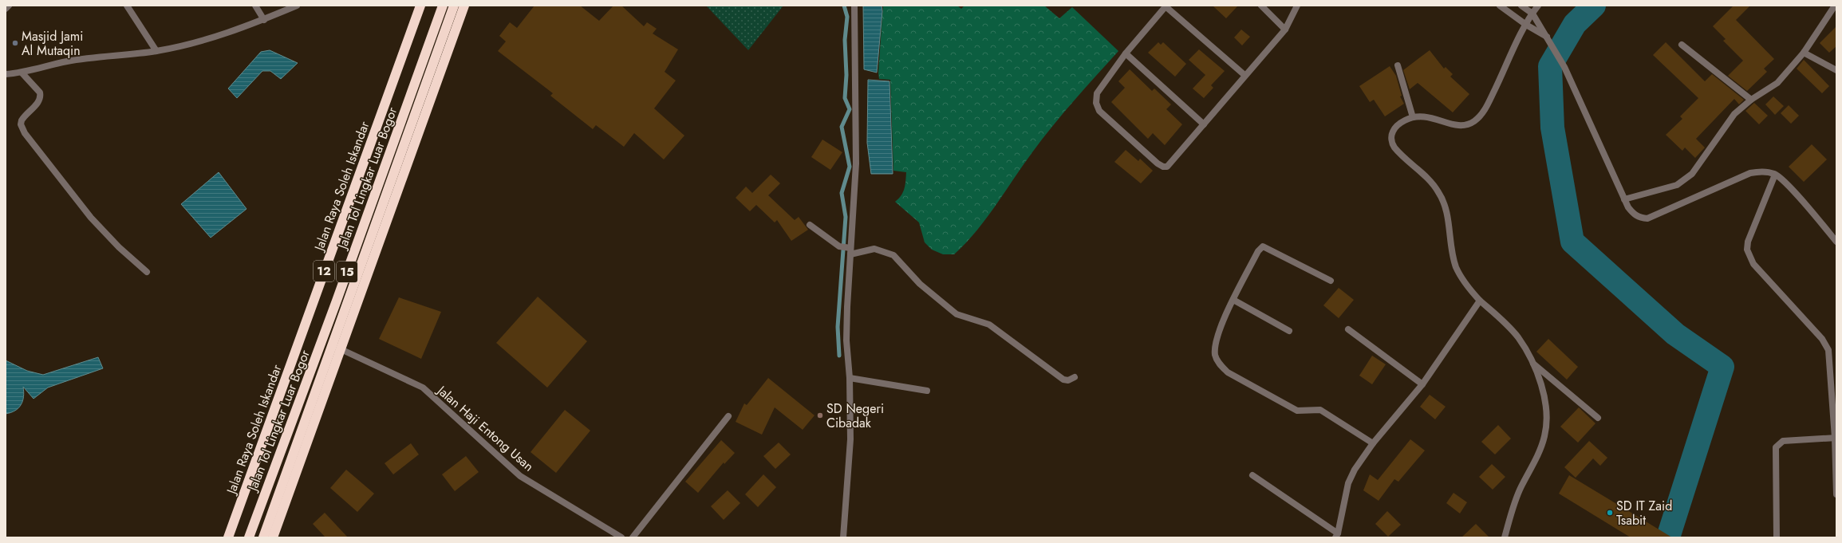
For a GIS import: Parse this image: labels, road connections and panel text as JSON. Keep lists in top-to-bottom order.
{
  "streets": {
    "highway": [
      "Jalan Tol Lingkar Luar Bogor",
      "Jalan Raya Soleh Iskandar",
      "12",
      "15"
    ],
    "street": ["Jalan Haji Entong Usan"]
  },
  "crossings": [
    ["12", "Jalan Haji Entong Usan"]
  ],
  "places": ["Masjid Jami Al Mutaqin", "SD Negeri Cibadak", "SD IT Zaid Tsabit"]
}
